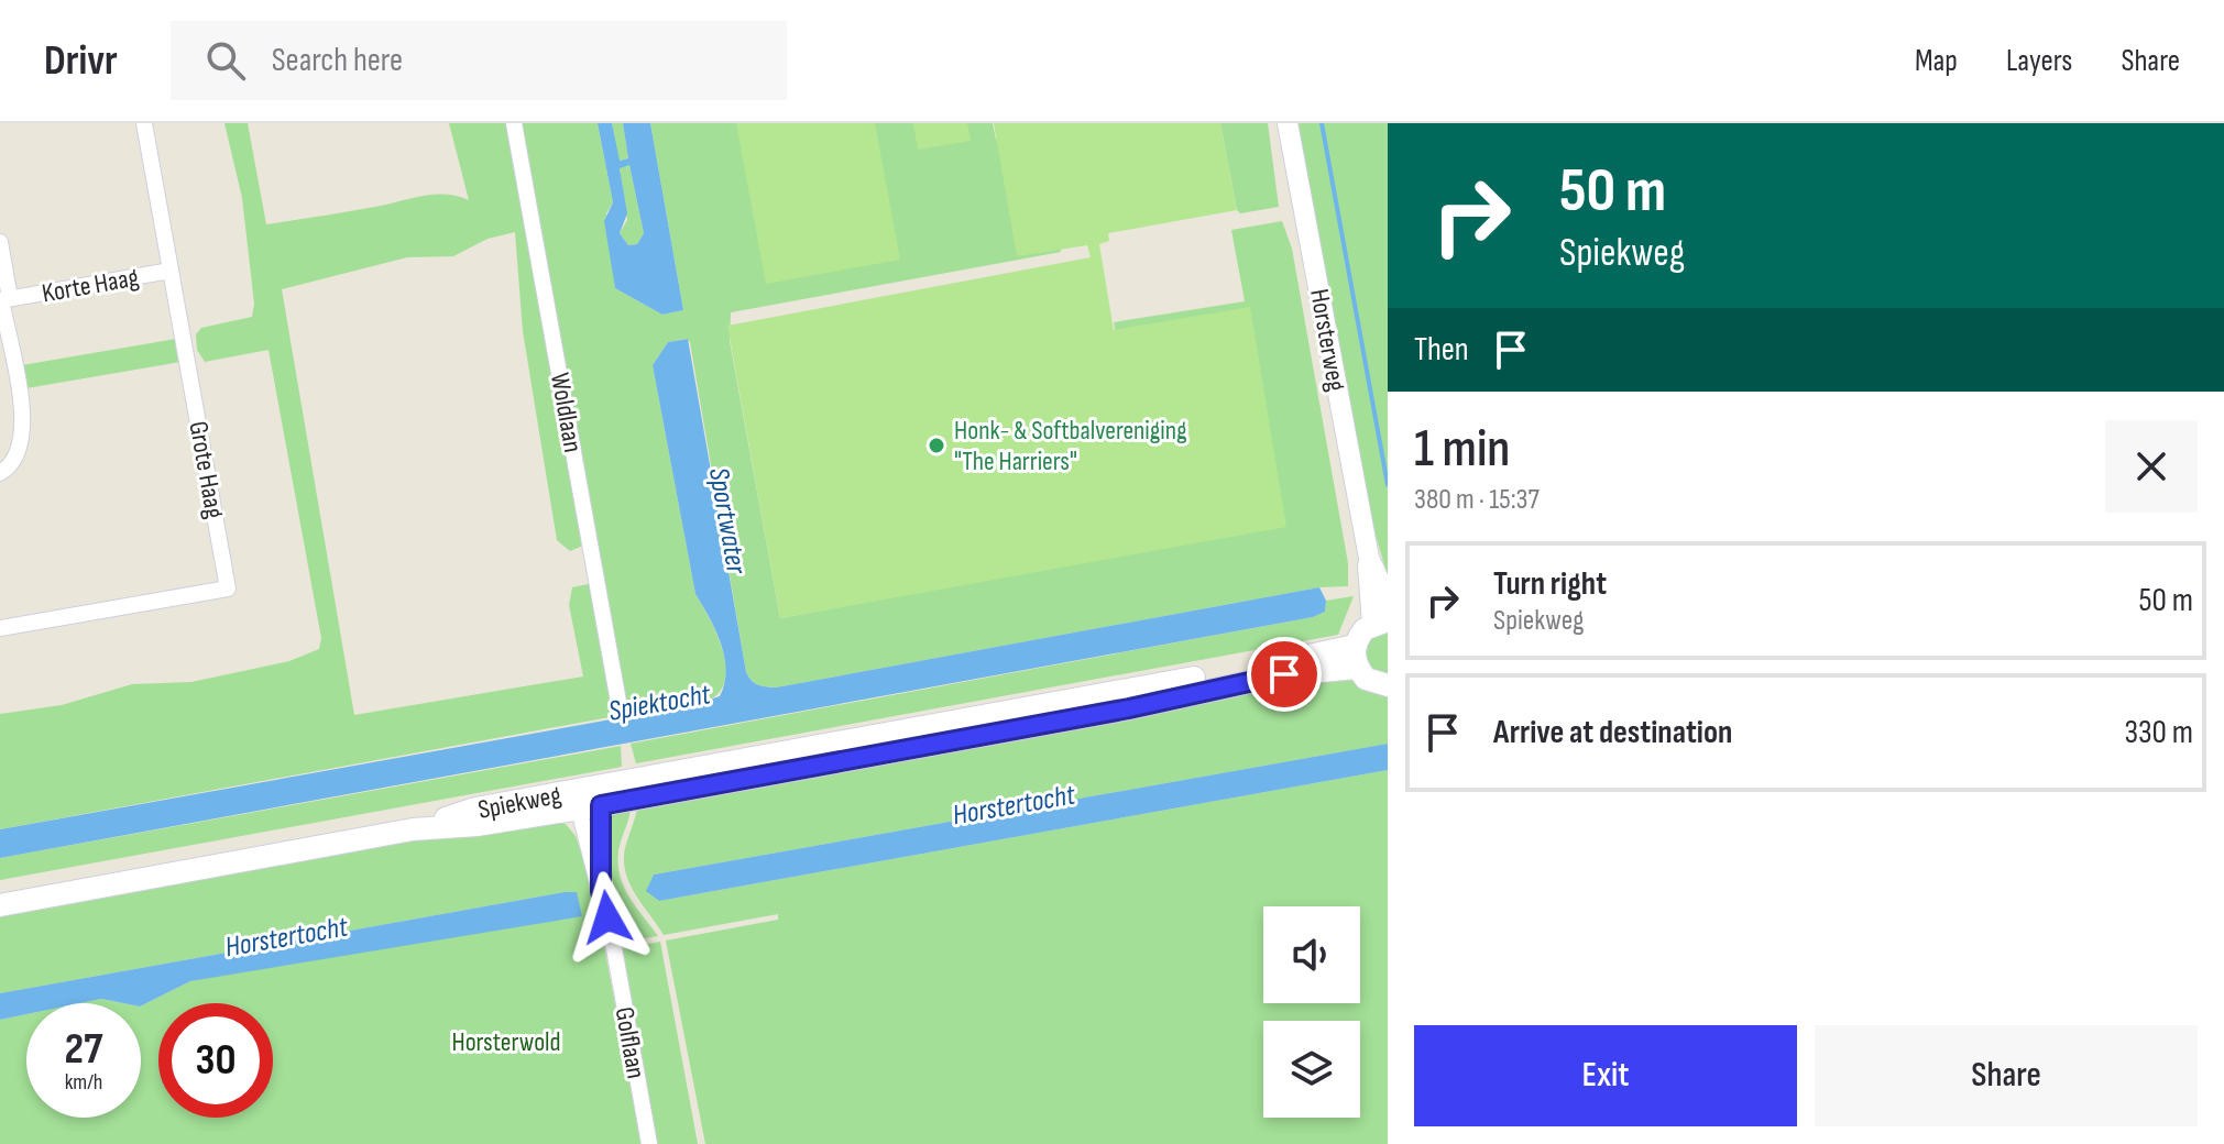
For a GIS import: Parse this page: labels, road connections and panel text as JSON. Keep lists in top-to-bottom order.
{
  "streets": {
    "main road": ["Spiekweg"],
    "street": [
      "Korte Haag",
      "Horsterweg",
      "Woldlaan",
      "Grote Haag",
      "Golflaan"
    ]
  },
  "crossings": [
    ["Korte Haag", "Grote Haag"],
    ["Spiekweg", "Golflaan"]
  ],
  "water": ["Sportwater", "Spiektocht", "Horstertocht"],
  "parks": ["Horsterwold"],
  "places": ["Honk- & Softbalvereniging \"The Harriers\""],
  "page": {
    "header": "Drivr",
    "search": "Search here",
    "nav": ["Map", "Layers", "Share"],
    "turn": ["50 m", "Spiekweg"],
    "then": "Then",
    "heading": ["1 min", "380 m · 15:37"],
    "list": [
      {
        "name": "Turn right",
        "note": "Spiekweg",
        "value": "50 m"
      },
      {
        "name": "Arrive at destination",
        "value": "330 m"
      }
    ],
    "speed": "27 km/h",
    "limit": "30",
    "buttons": ["Exit", "Share"]
  }
}
